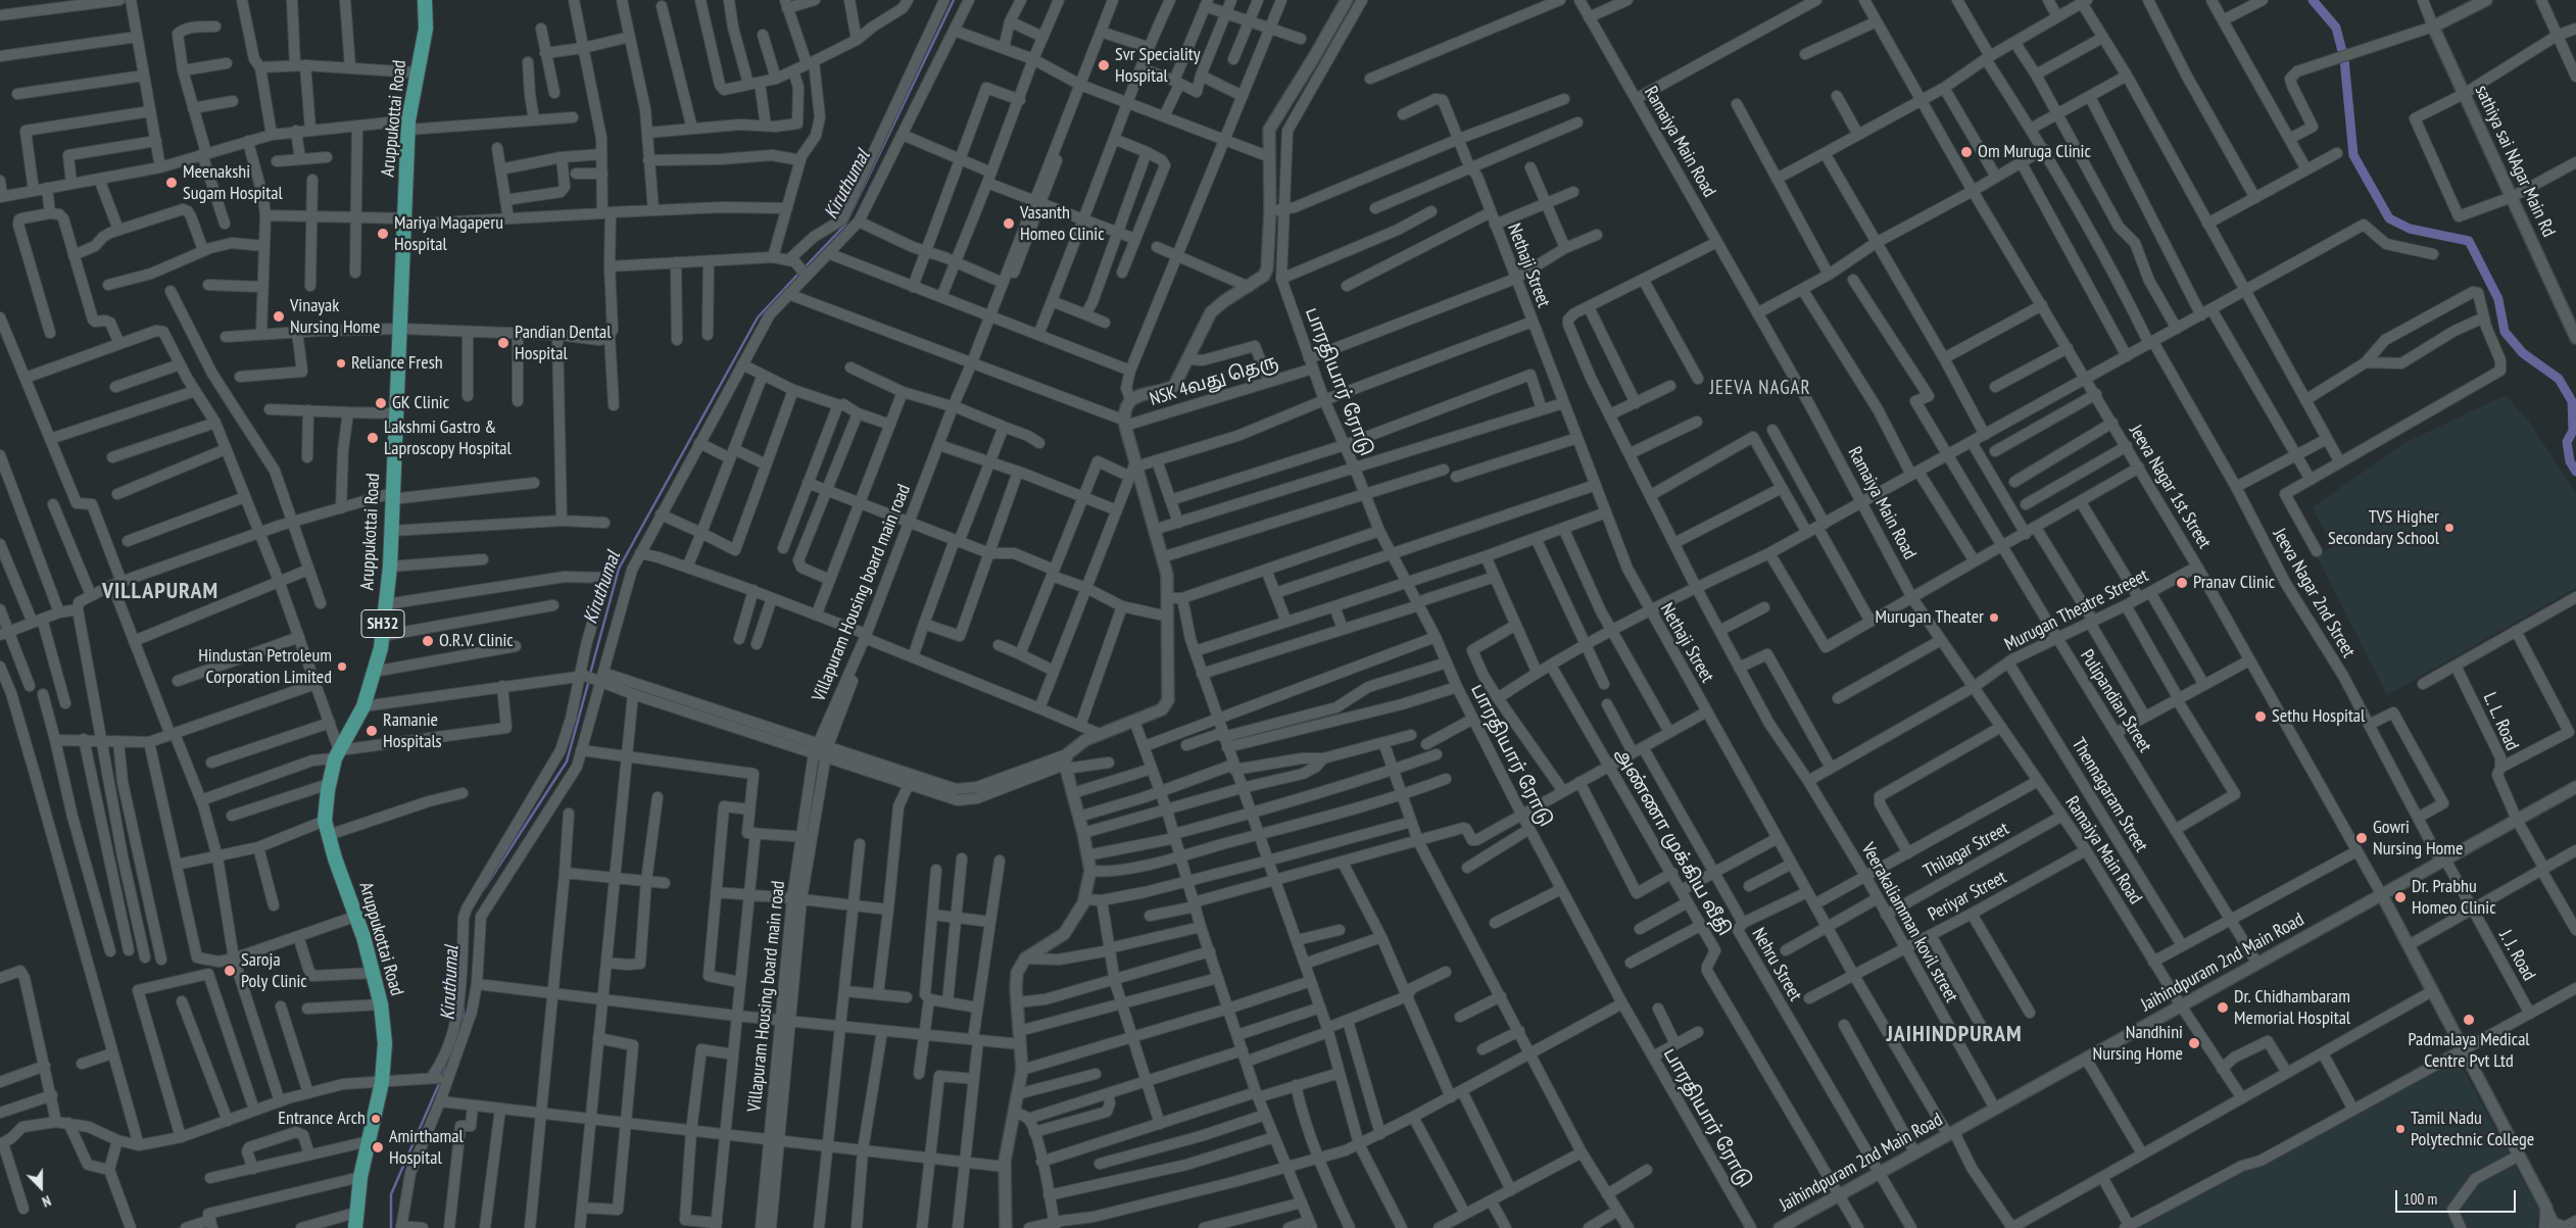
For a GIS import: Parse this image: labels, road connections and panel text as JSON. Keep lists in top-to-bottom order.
{
  "streets": {
    "main road": ["Aruppukottai Road", "SH32"],
    "street": [
      "Ramaiya Main Road",
      "sathiya sai NAgar Main Rd",
      "Nethaji Street",
      "NSK 4வது தெரு",
      "பாரதியார் ரோடு",
      "Jeeva Nagar 1st Street",
      "Villapuram Housing board main road",
      "Jeeva Nagar 2nd Street",
      "Murugan Theatre Streeet",
      "Pulipandian Street",
      "L. L. Road",
      "Thennagaram Street",
      "அண்ணா முக்கிய வீதி",
      "Thilagar Street",
      "Periyar Street",
      "Veerakaliamman kovil street",
      "J. J. Road",
      "Jaihindpuram 2nd Main Road",
      "Nehru Street"
    ]
  },
  "crossings": [
    ["Ramaiya Main Road", "Murugan Theatre Streeet"],
    ["Ramaiya Main Road", "Thilagar Street"],
    ["Ramaiya Main Road", "Periyar Street"],
    ["Ramaiya Main Road", "Jaihindpuram 2nd Main Road"],
    ["Nethaji Street", "NSK 4வது தெரு"],
    ["Nethaji Street", "Periyar Street"],
    ["Nethaji Street", "Jaihindpuram 2nd Main Road"],
    ["NSK 4வது தெரு", "பாரதியார் ரோடு"],
    ["Jeeva Nagar 1st Street", "Murugan Theatre Streeet"],
    ["Jeeva Nagar 1st Street", "Jaihindpuram 2nd Main Road"],
    ["Jeeva Nagar 2nd Street", "J. J. Road"],
    ["Jeeva Nagar 2nd Street", "Jaihindpuram 2nd Main Road"],
    ["Murugan Theatre Streeet", "Pulipandian Street"],
    ["Murugan Theatre Streeet", "Thennagaram Street"],
    ["Murugan Theatre Streeet", "Veerakaliamman kovil street"],
    ["Pulipandian Street", "Jaihindpuram 2nd Main Road"],
    ["L. L. Road", "Jaihindpuram 2nd Main Road"],
    ["அண்ணா முக்கிய வீதி", "Jaihindpuram 2nd Main Road"],
    ["Thilagar Street", "Veerakaliamman kovil street"],
    ["Periyar Street", "Veerakaliamman kovil street"],
    ["Veerakaliamman kovil street", "Jaihindpuram 2nd Main Road"],
    ["J. J. Road", "Jaihindpuram 2nd Main Road"],
    ["Jaihindpuram 2nd Main Road", "Nehru Street"]
  ],
  "districts": ["JEEVA NAGAR", "VILLAPURAM", "JAIHINDPURAM"],
  "water": ["Kiruthumal"],
  "places": [
    "Svr Speciality Hospital",
    "Om Muruga Clinic",
    "Meenakshi Sugam Hospital",
    "Vasanth Homeo Clinic",
    "Mariya Magaperu Hospital",
    "Vinayak Nursing Home",
    "Pandian Dental Hospital",
    "Reliance Fresh",
    "GK Clinic",
    "Lakshmi Gastro & Laproscopy Hospital",
    "TVS Higher Secondary School",
    "Pranav Clinic",
    "Murugan Theater",
    "O.R.V. Clinic",
    "Hindustan Petroleum Corporation Limited",
    "Sethu Hospital",
    "Ramanie Hospitals",
    "Gowri Nursing Home",
    "Dr. Prabhu Homeo Clinic",
    "Saroja Poly Clinic",
    "Dr. Chidhambaram Memorial Hospital",
    "Padmalaya Medical Centre Pvt Ltd",
    "Nandhini Nursing Home",
    "Entrance Arch",
    "Tamil Nadu Polytechnic College",
    "Amirthamal Hospital"
  ],
  "scale_bar": "100 m",
  "north": "bottom"
}
